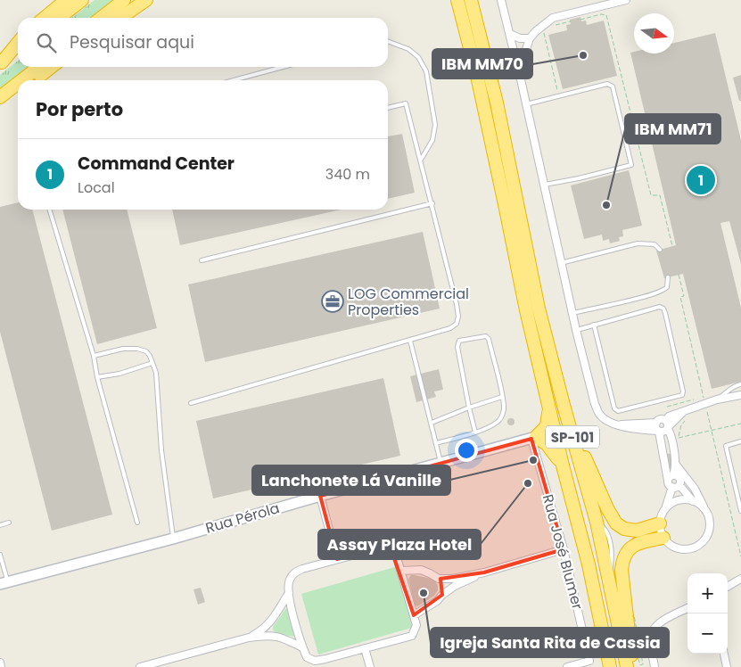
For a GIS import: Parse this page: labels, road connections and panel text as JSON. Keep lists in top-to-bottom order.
{
  "streets": {
    "highway": ["SP-101"],
    "street": ["Rua Pérola", "Rua José Blumer"]
  },
  "crossings": [
    ["Rua Pérola", "Rua José Blumer"]
  ],
  "places": {
    "other": [
      "IBM MM70",
      "IBM MM71",
      "Lanchonete Lá Vanille",
      "Assay Plaza Hotel",
      "Igreja Santa Rita de Cassia"
    ],
    "office": ["LOG Commercial Properties"]
  },
  "north": "right",
  "page": {
    "search": "Pesquisar aqui",
    "heading": "Por perto",
    "list": [
      {
        "mark": "1",
        "name": "Command Center",
        "note": "Local",
        "value": "340 m"
      }
    ],
    "pins": "1",
    "map_buttons": ["+", "−"]
  }
}
